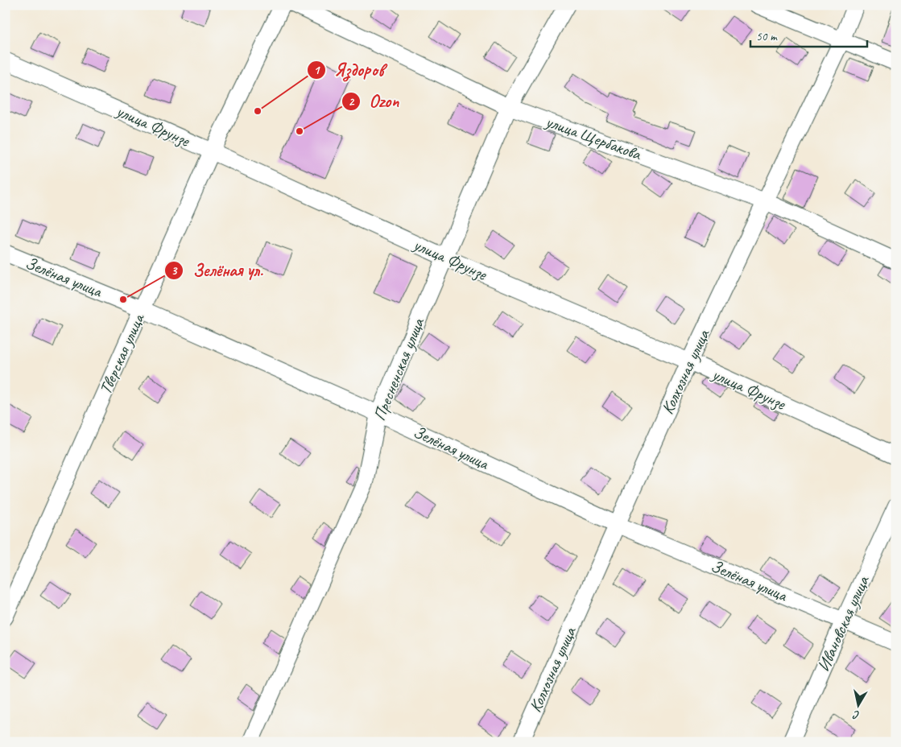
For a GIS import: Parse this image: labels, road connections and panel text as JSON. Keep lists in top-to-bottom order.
{
  "streets": {
    "street": [
      "улица Фрунзе",
      "улица Щербакова",
      "Зелёная улица",
      "Тверская улица",
      "Пресненская улица",
      "Колхозная улица",
      "Ивановская улица"
    ]
  },
  "crossings": [
    ["улица Фрунзе", "Тверская улица"],
    ["улица Фрунзе", "Пресненская улица"],
    ["улица Фрунзе", "Колхозная улица"],
    ["улица Щербакова", "Пресненская улица"],
    ["улица Щербакова", "Колхозная улица"],
    ["Зелёная улица", "Тверская улица"],
    ["Зелёная улица", "Пресненская улица"],
    ["Зелёная улица", "Колхозная улица"],
    ["Зелёная улица", "Ивановская улица"]
  ],
  "places": ["Яздоров", "Ozon", "Зелёная ул."],
  "scale_bar": "50 m",
  "north": "bottom"
}
